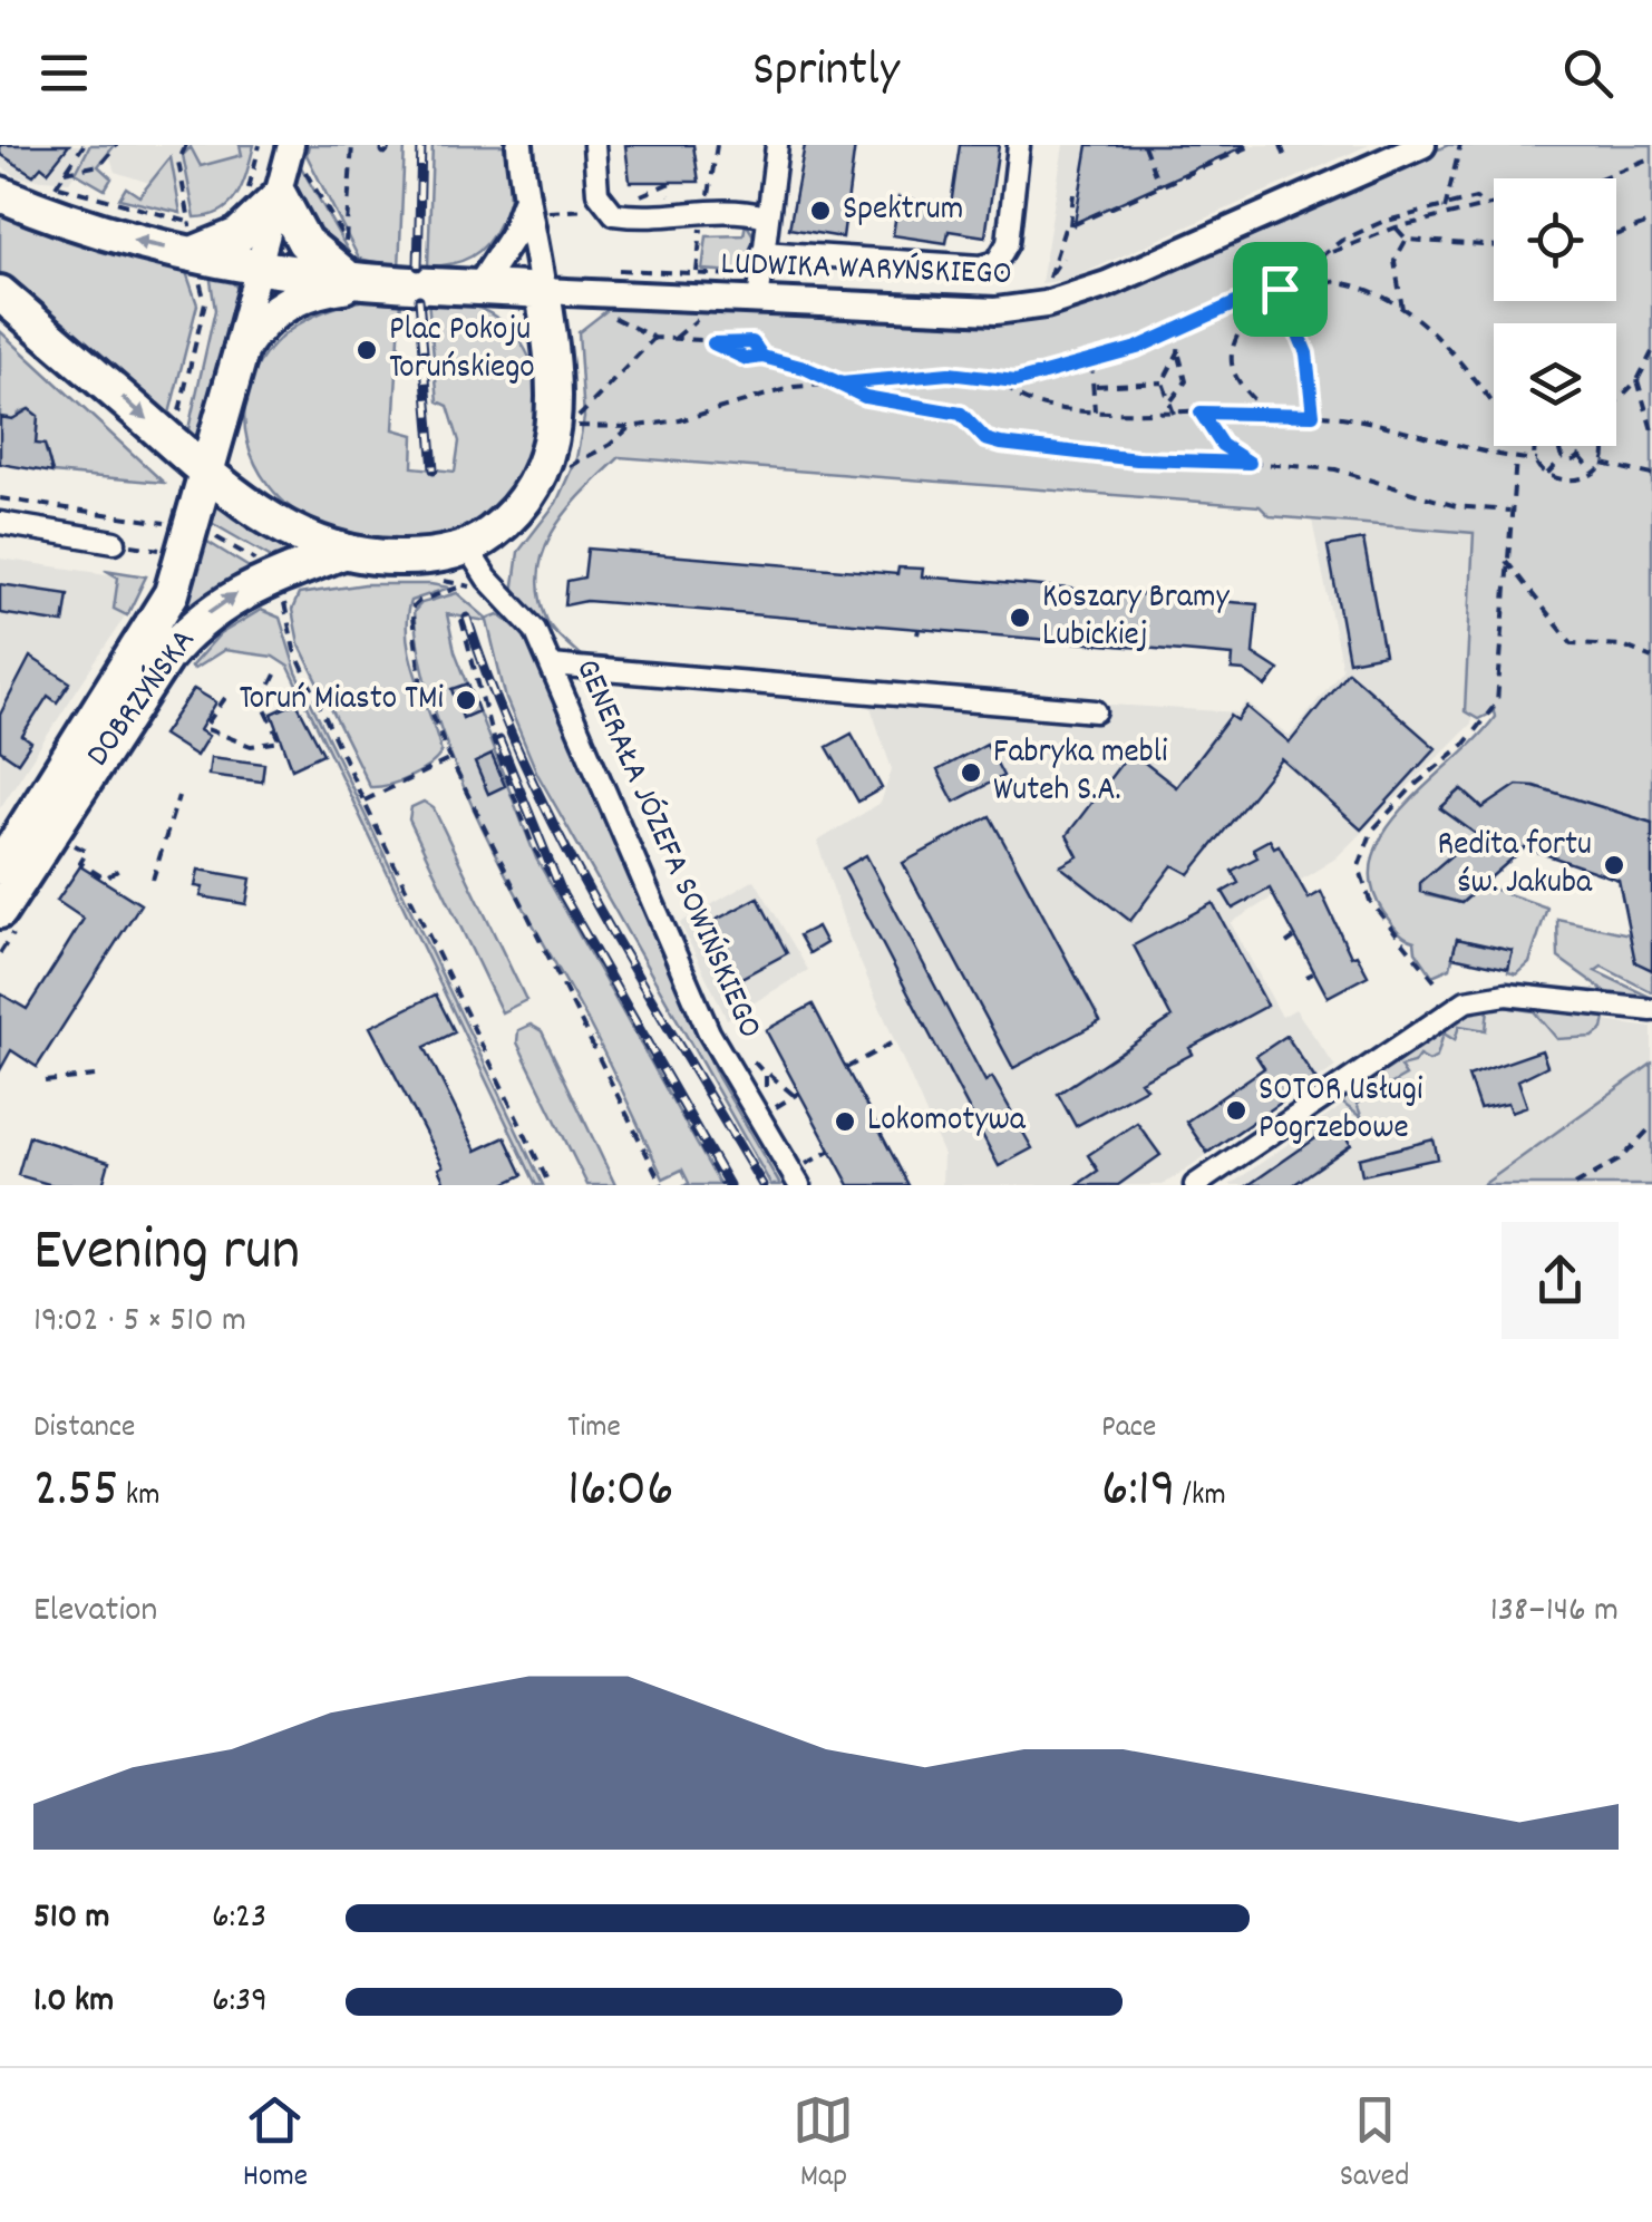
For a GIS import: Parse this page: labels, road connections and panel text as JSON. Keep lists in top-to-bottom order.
{
  "streets": {
    "main road": ["DOBRZYŃSKA"],
    "street": ["LUDWIKA WARYŃSKIEGO", "GENERAŁA JÓZEFA SOWIŃSKIEGO"]
  },
  "crossings": [
    ["LUDWIKA WARYŃSKIEGO", "DOBRZYŃSKA"],
    ["LUDWIKA WARYŃSKIEGO", "GENERAŁA JÓZEFA SOWIŃSKIEGO"],
    ["DOBRZYŃSKA", "GENERAŁA JÓZEFA SOWIŃSKIEGO"]
  ],
  "places": [
    "Spektrum",
    "Plac Pokoju Toruńskiego",
    "Koszary Bramy Lubickiej",
    "Toruń Miasto TMi",
    "Fabryka mebli Wuteh S.A.",
    "Redita fortu św. Jakuba",
    "SOTOR Usługi Pogrzebowe",
    "Lokomotywa"
  ],
  "page": {
    "header": "Sprintly",
    "heading": ["Evening run", "19:02 · 5 × 510 m"],
    "stats": [
      ["Distance", "2.55 km"],
      ["Time", "16:06"],
      ["Pace", "6:19 /km"]
    ],
    "chart": ["Elevation", "138–146 m"],
    "list": [
      {
        "name": "510 m",
        "note": "6:23"
      },
      {
        "name": "1.0 km",
        "note": "6:39"
      }
    ],
    "tabs": ["Home", "Map", "Saved"]
  }
}
